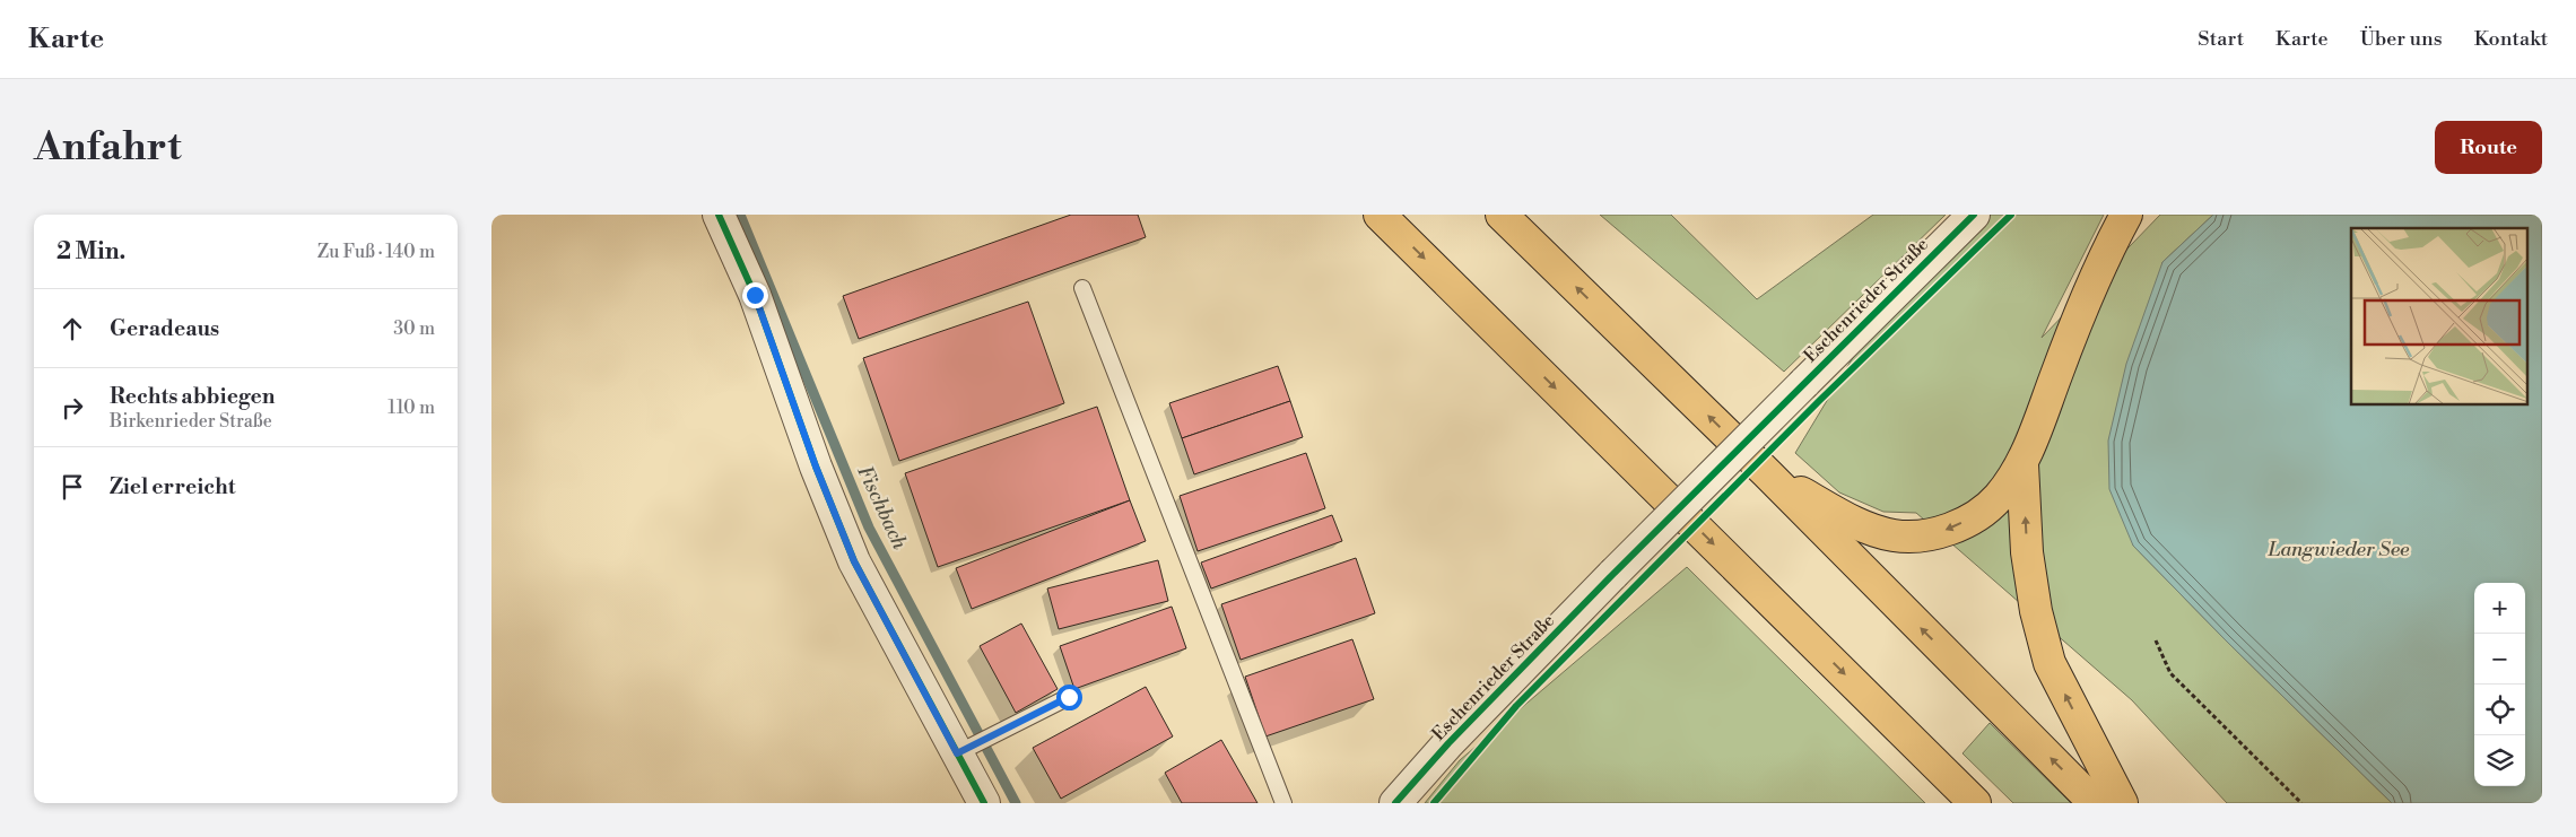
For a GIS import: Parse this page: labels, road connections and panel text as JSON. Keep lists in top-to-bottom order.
{
  "streets": {
    "street": ["Eschenrieder Straße"]
  },
  "water": ["Fischbach", "Langwieder See"],
  "page": {
    "header": "Karte",
    "nav": [
      "Start",
      "Karte",
      "Über uns",
      "Kontakt"
    ],
    "buttons": "Route",
    "title": "Anfahrt",
    "heading": ["2 Min.", "Zu Fuß · 140 m"],
    "list": [
      ["Geradeaus", "30 m"],
      ["Rechts abbiegen", "Birkenrieder Straße", "110 m"],
      "Ziel erreicht"
    ],
    "map_buttons": ["+", "−"]
  }
}
